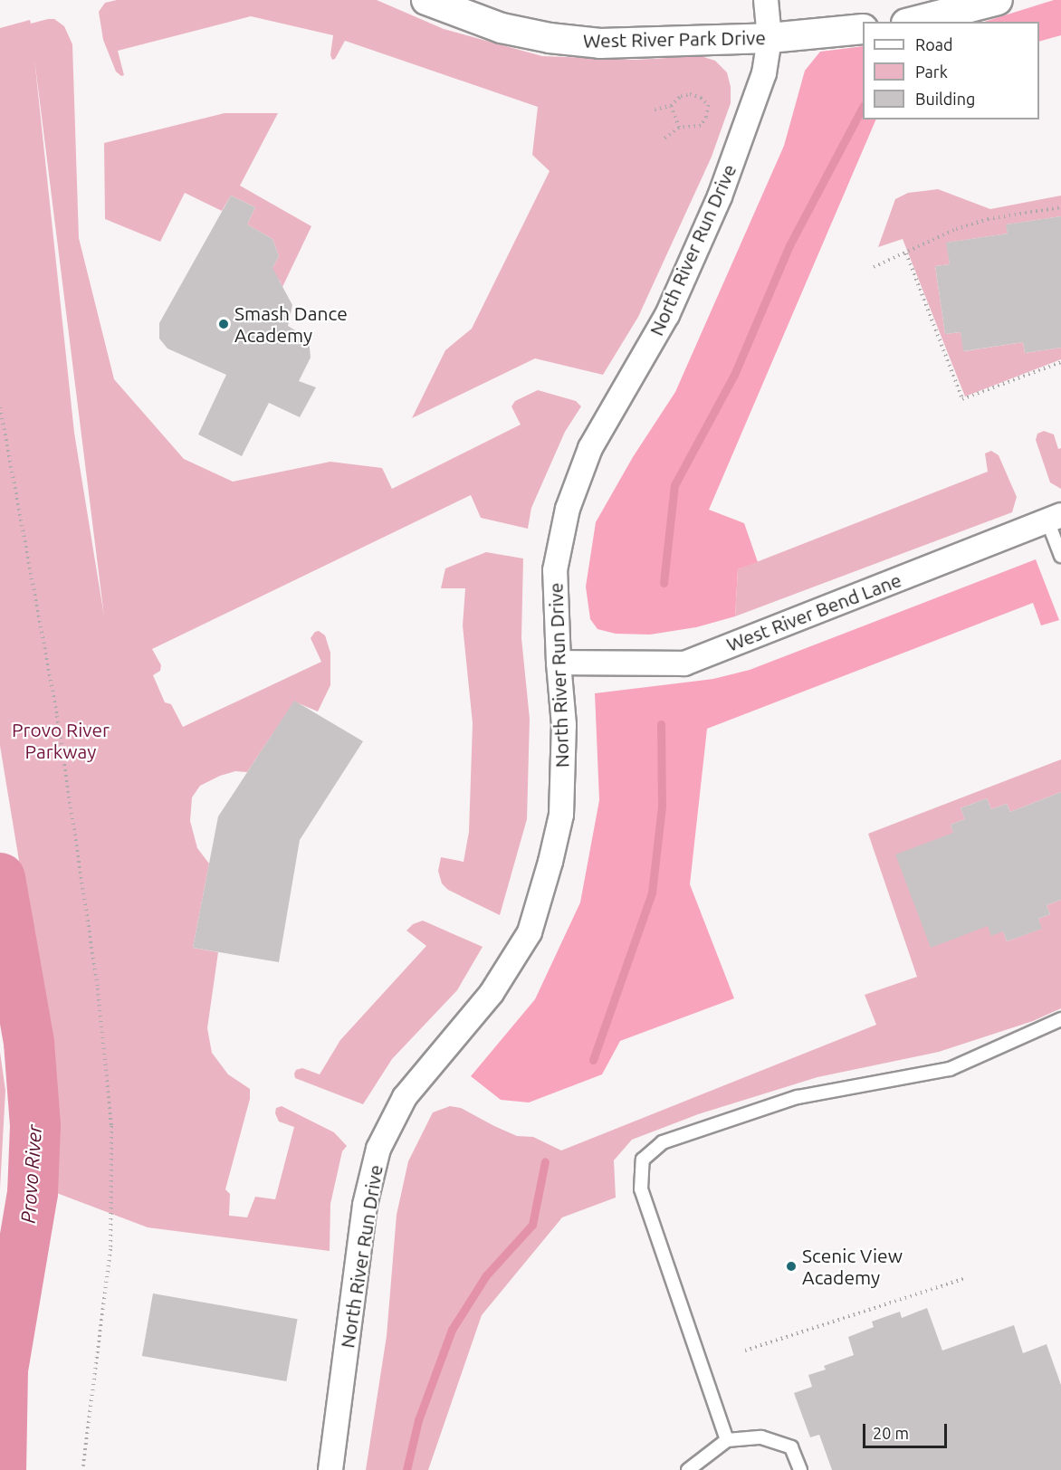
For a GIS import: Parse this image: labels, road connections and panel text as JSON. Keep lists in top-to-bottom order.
{
  "streets": {
    "street": ["West River Park Drive", "North River Run Drive", "West River Bend Lane"]
  },
  "crossings": [
    ["West River Park Drive", "North River Run Drive"],
    ["North River Run Drive", "West River Bend Lane"]
  ],
  "water": ["Provo River"],
  "parks": ["Provo River Parkway"],
  "places": ["Smash Dance Academy", "Scenic View Academy"],
  "legend": ["Road", "Park", "Building"],
  "scale_bar": "20 m"
}
